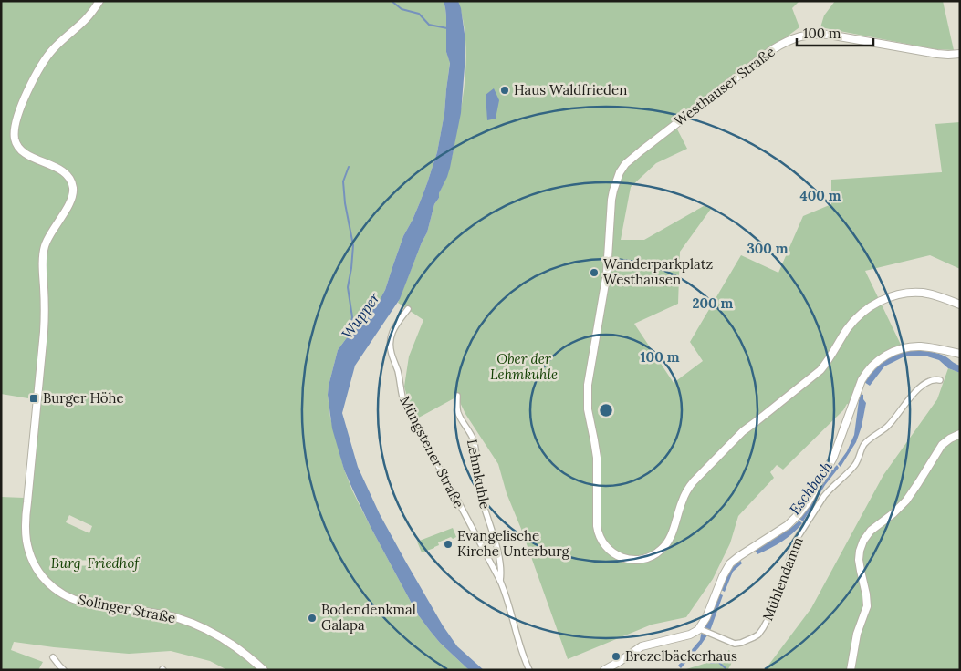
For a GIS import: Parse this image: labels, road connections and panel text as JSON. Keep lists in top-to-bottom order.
{
  "streets": {
    "main road": ["Westhauser Straße", "Solinger Straße"],
    "street": ["Müngstener Straße", "Lehmkuhle", "Mühlendamm"]
  },
  "crossings": [
    ["Müngstener Straße", "Lehmkuhle"]
  ],
  "water": ["Wupper", "Eschbach"],
  "parks": ["Ober der Lehmkuhle", "Burg-Friedhof"],
  "places": {
    "other": [
      "Haus Waldfrieden",
      "Wanderparkplatz Westhausen",
      "Evangelische Kirche Unterburg",
      "Bodendenkmal Galapa",
      "Brezelbäckerhaus"
    ],
    "transit": ["Burger Höhe"]
  },
  "scale_bar": "100 m",
  "rings": [
    "400 m",
    "300 m",
    "200 m",
    "100 m"
  ]
}
